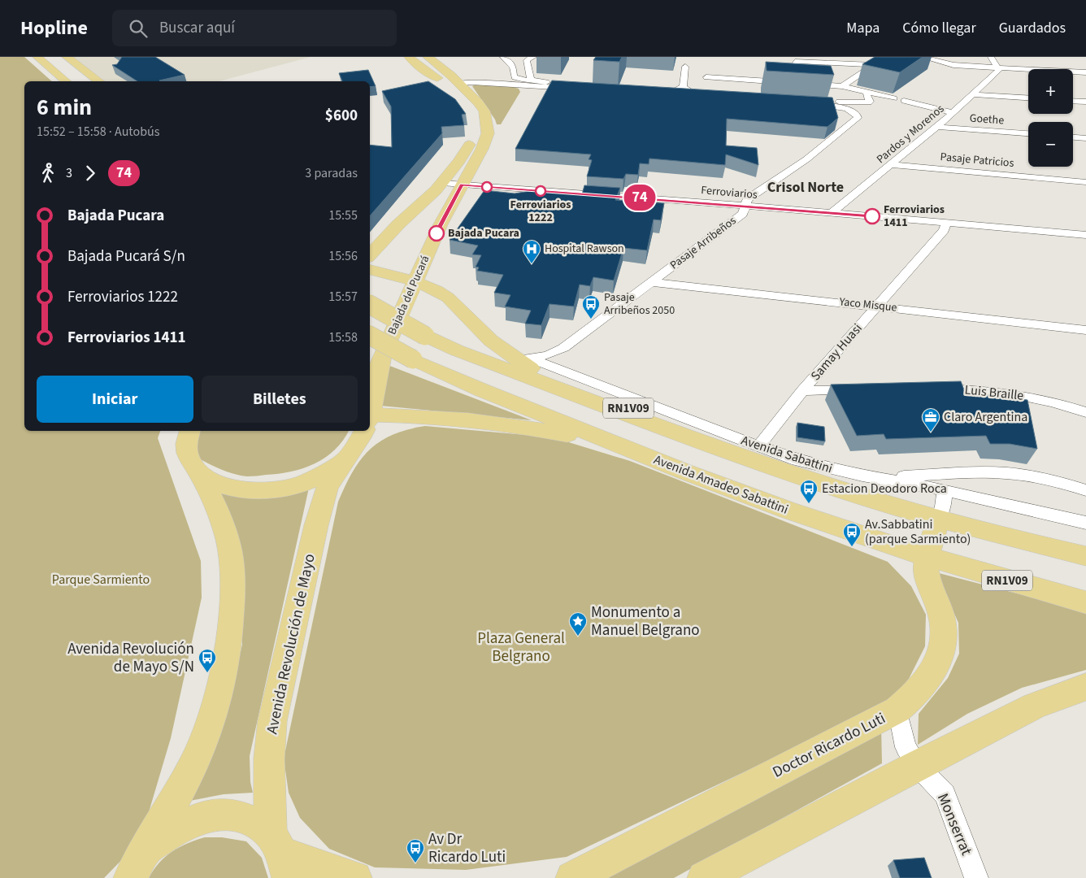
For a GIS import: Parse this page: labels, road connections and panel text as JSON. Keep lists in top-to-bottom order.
{
  "streets": {
    "main road": [
      "Bajada del Pucará",
      "RN1V09",
      "Avenida Amadeo Sabattini",
      "Avenida Revolución de Mayo",
      "Doctor Ricardo Luti"
    ],
    "street": [
      "Goethe",
      "Pardos y Morenos",
      "Pasaje Patricios",
      "Ferroviarios",
      "Pasaje Arribeños",
      "Yaco Misque",
      "Samay Huasi",
      "Luis Braille",
      "Avenida Sabattini",
      "Monserrat"
    ]
  },
  "crossings": [
    ["Goethe", "Pardos y Morenos"],
    ["Pardos y Morenos", "Pasaje Patricios"],
    ["Pardos y Morenos", "Ferroviarios"],
    ["Ferroviarios", "Pasaje Arribeños"],
    ["Ferroviarios", "Bajada del Pucará"],
    ["Ferroviarios", "Samay Huasi"],
    ["Pasaje Arribeños", "Yaco Misque"],
    ["Pasaje Arribeños", "Avenida Sabattini"],
    ["Bajada del Pucará", "RN1V09"],
    ["Bajada del Pucará", "Avenida Revolución de Mayo"],
    ["Yaco Misque", "Samay Huasi"],
    ["Samay Huasi", "RN1V09"],
    ["Samay Huasi", "Avenida Sabattini"],
    ["RN1V09", "Avenida Sabattini"],
    ["RN1V09", "Avenida Amadeo Sabattini"],
    ["RN1V09", "Doctor Ricardo Luti"],
    ["Avenida Amadeo Sabattini", "Doctor Ricardo Luti"],
    ["Doctor Ricardo Luti", "Monserrat"]
  ],
  "districts": ["Crisol Norte"],
  "parks": ["Parque Sarmiento", "Plaza General Belgrano"],
  "places": {
    "other": ["Ferroviarios 1222", "Ferroviarios 1411", "Bajada Pucara"],
    "hospital": ["Hospital Rawson"],
    "bus stop": [
      "Pasaje Arribeños 2050",
      "Estacion Deodoro Roca",
      "Av.Sabbatini (parque Sarmiento)",
      "Avenida Revolución de Mayo S/N",
      "Av Dr Ricardo Luti"
    ],
    "office": ["Claro Argentina"],
    "place": ["Monumento a Manuel Belgrano"]
  },
  "lines": ["bus line 74"],
  "page": {
    "header": "Hopline",
    "search": "Buscar aquí",
    "nav": ["Mapa", "Cómo llegar", "Guardados"],
    "on_map": "74",
    "map_buttons": ["+", "−"],
    "heading": ["6 min", "15:52 – 15:58 · Autobús", "$600"],
    "legs": ["3", "74", "3 paradas"],
    "list": [
      {
        "name": "Bajada Pucara",
        "value": "15:55"
      },
      {
        "name": "Bajada Pucará S/n",
        "value": "15:56"
      },
      {
        "name": "Ferroviarios 1222",
        "value": "15:57"
      },
      {
        "name": "Ferroviarios 1411",
        "value": "15:58"
      }
    ],
    "buttons": ["Iniciar", "Billetes"]
  }
}
